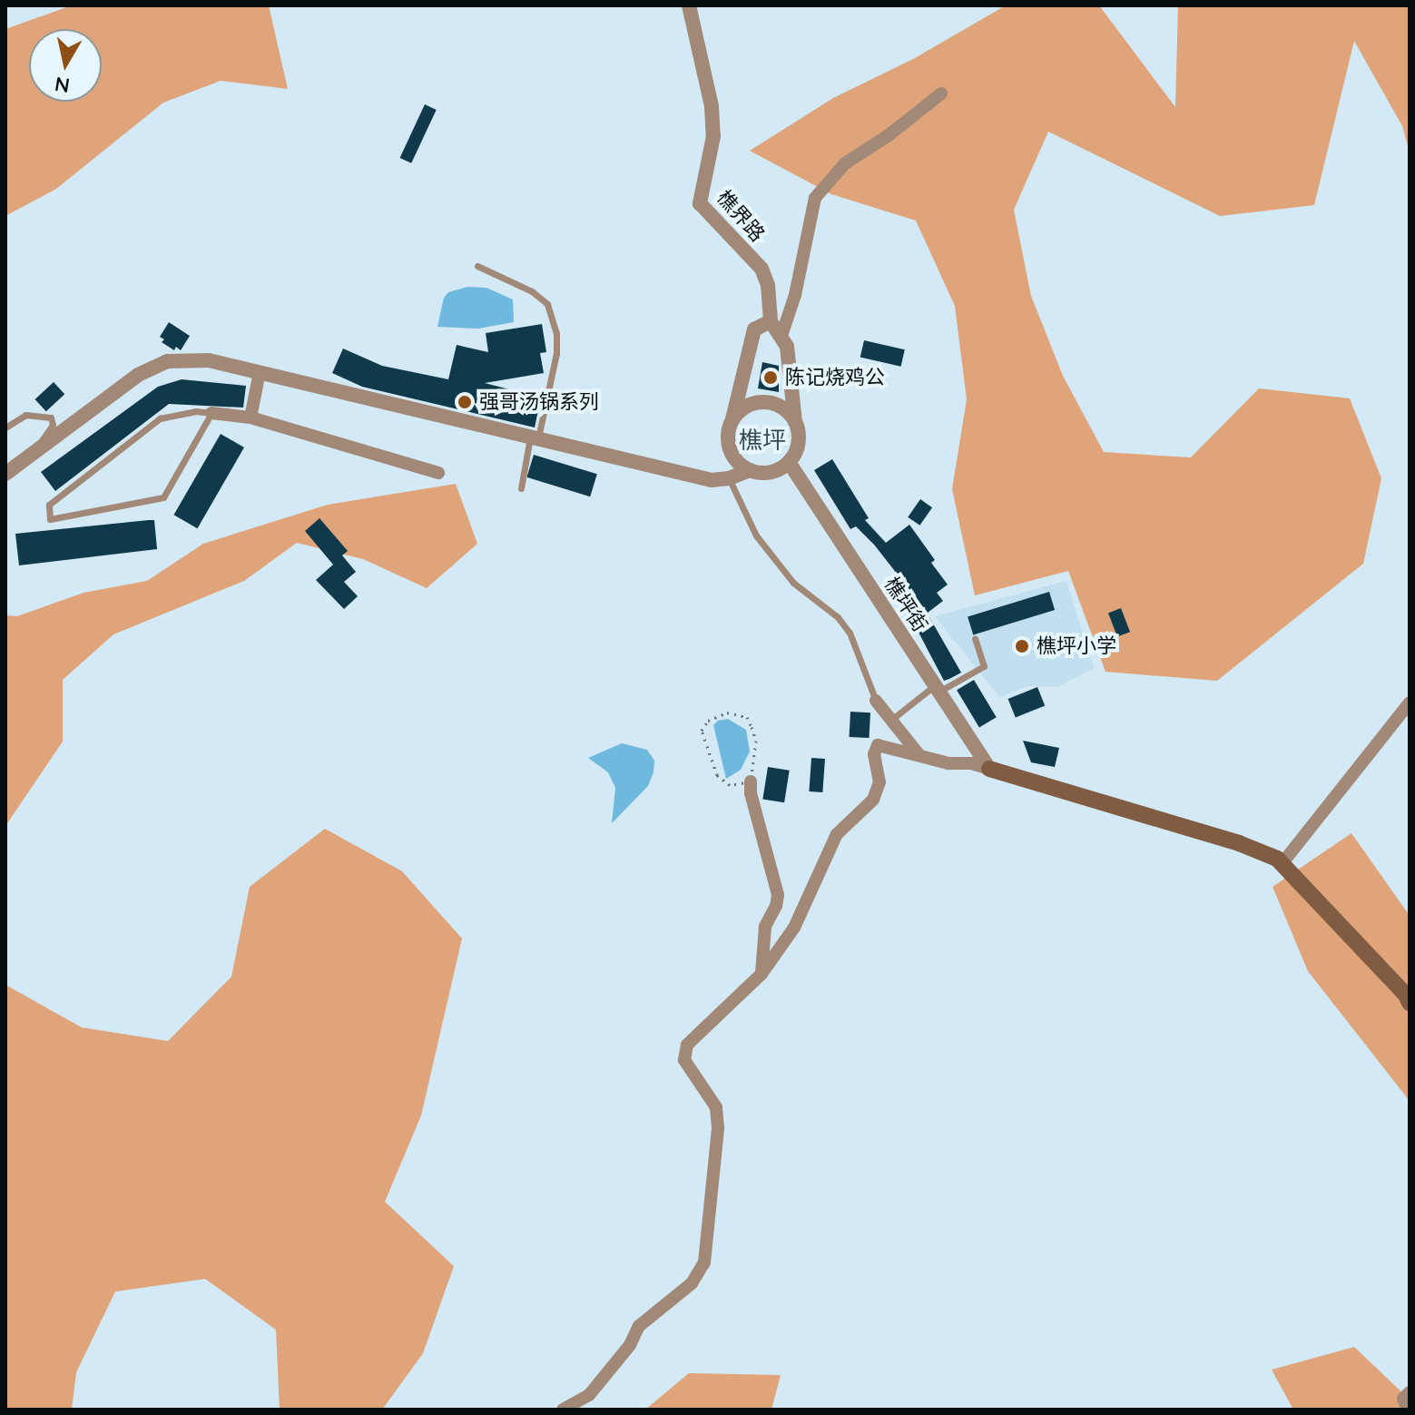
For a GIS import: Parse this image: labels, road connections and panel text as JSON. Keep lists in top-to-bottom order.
{
  "streets": {
    "street": ["樵界路", "樵坪街"]
  },
  "districts": ["樵坪"],
  "places": ["陈记烧鸡公", "强哥汤锅系列", "樵坪小学"],
  "north": "bottom"
}
